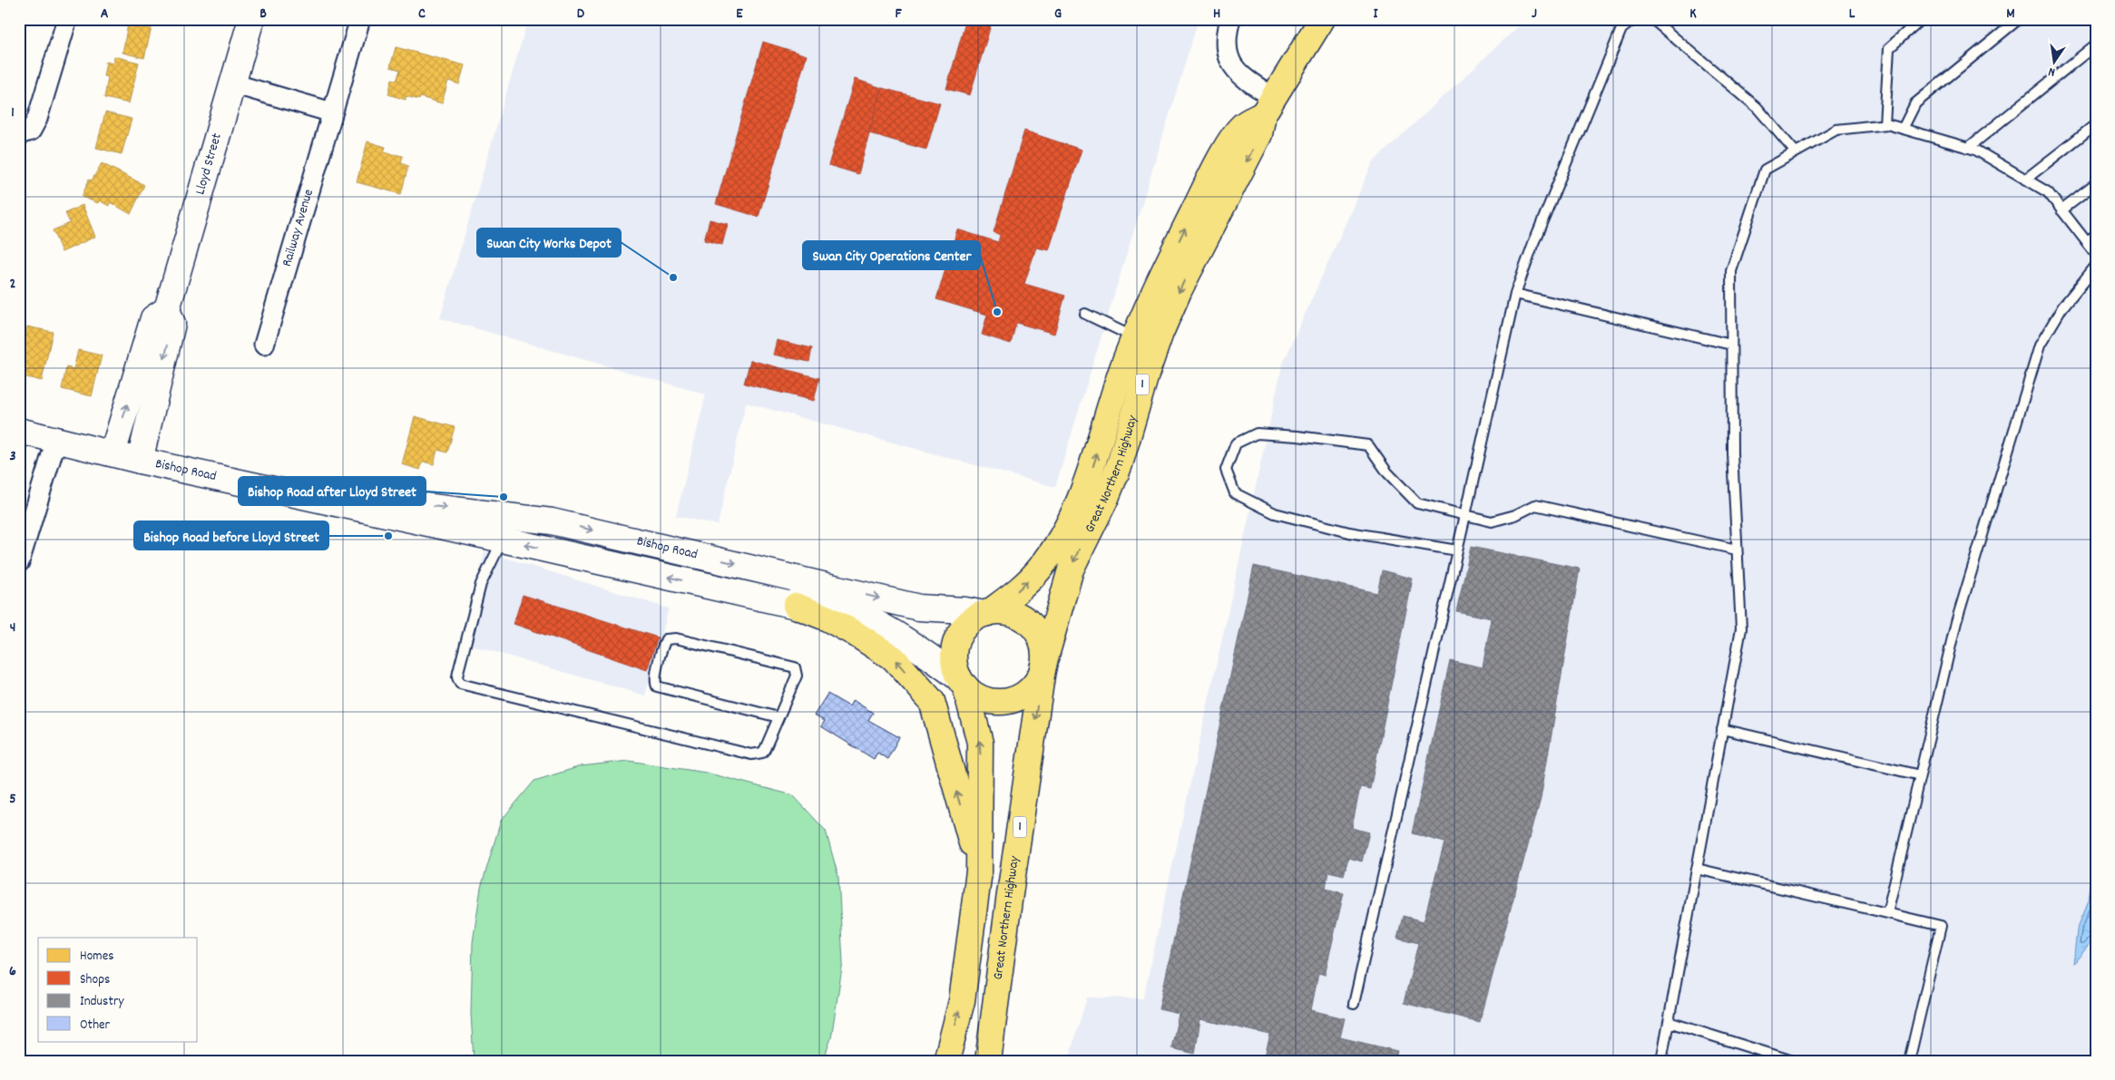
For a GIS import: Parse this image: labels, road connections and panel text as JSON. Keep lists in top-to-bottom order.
{
  "streets": {
    "main road": ["1", "Great Northern Highway"],
    "street": ["Lloyd Street", "Railway Avenue", "Bishop Road"]
  },
  "crossings": [
    ["Lloyd Street", "Bishop Road"],
    ["1", "Bishop Road"],
    ["1", "Great Northern Highway"],
    ["Bishop Road", "Great Northern Highway"]
  ],
  "places": [
    "Swan City Works Depot",
    "Swan City Operations Center",
    "Bishop Road after Lloyd Street",
    "Bishop Road before Lloyd Street"
  ],
  "legend": [
    "Homes",
    "Shops",
    "Industry",
    "Other"
  ],
  "north": "bottom",
  "grid": {
    "columns": [
      "A",
      "B",
      "C",
      "D",
      "E",
      "F",
      "G",
      "H",
      "I",
      "J",
      "K",
      "L",
      "M"
    ],
    "rows": [
      "1",
      "2",
      "3",
      "4",
      "5",
      "6"
    ]
  }
}
